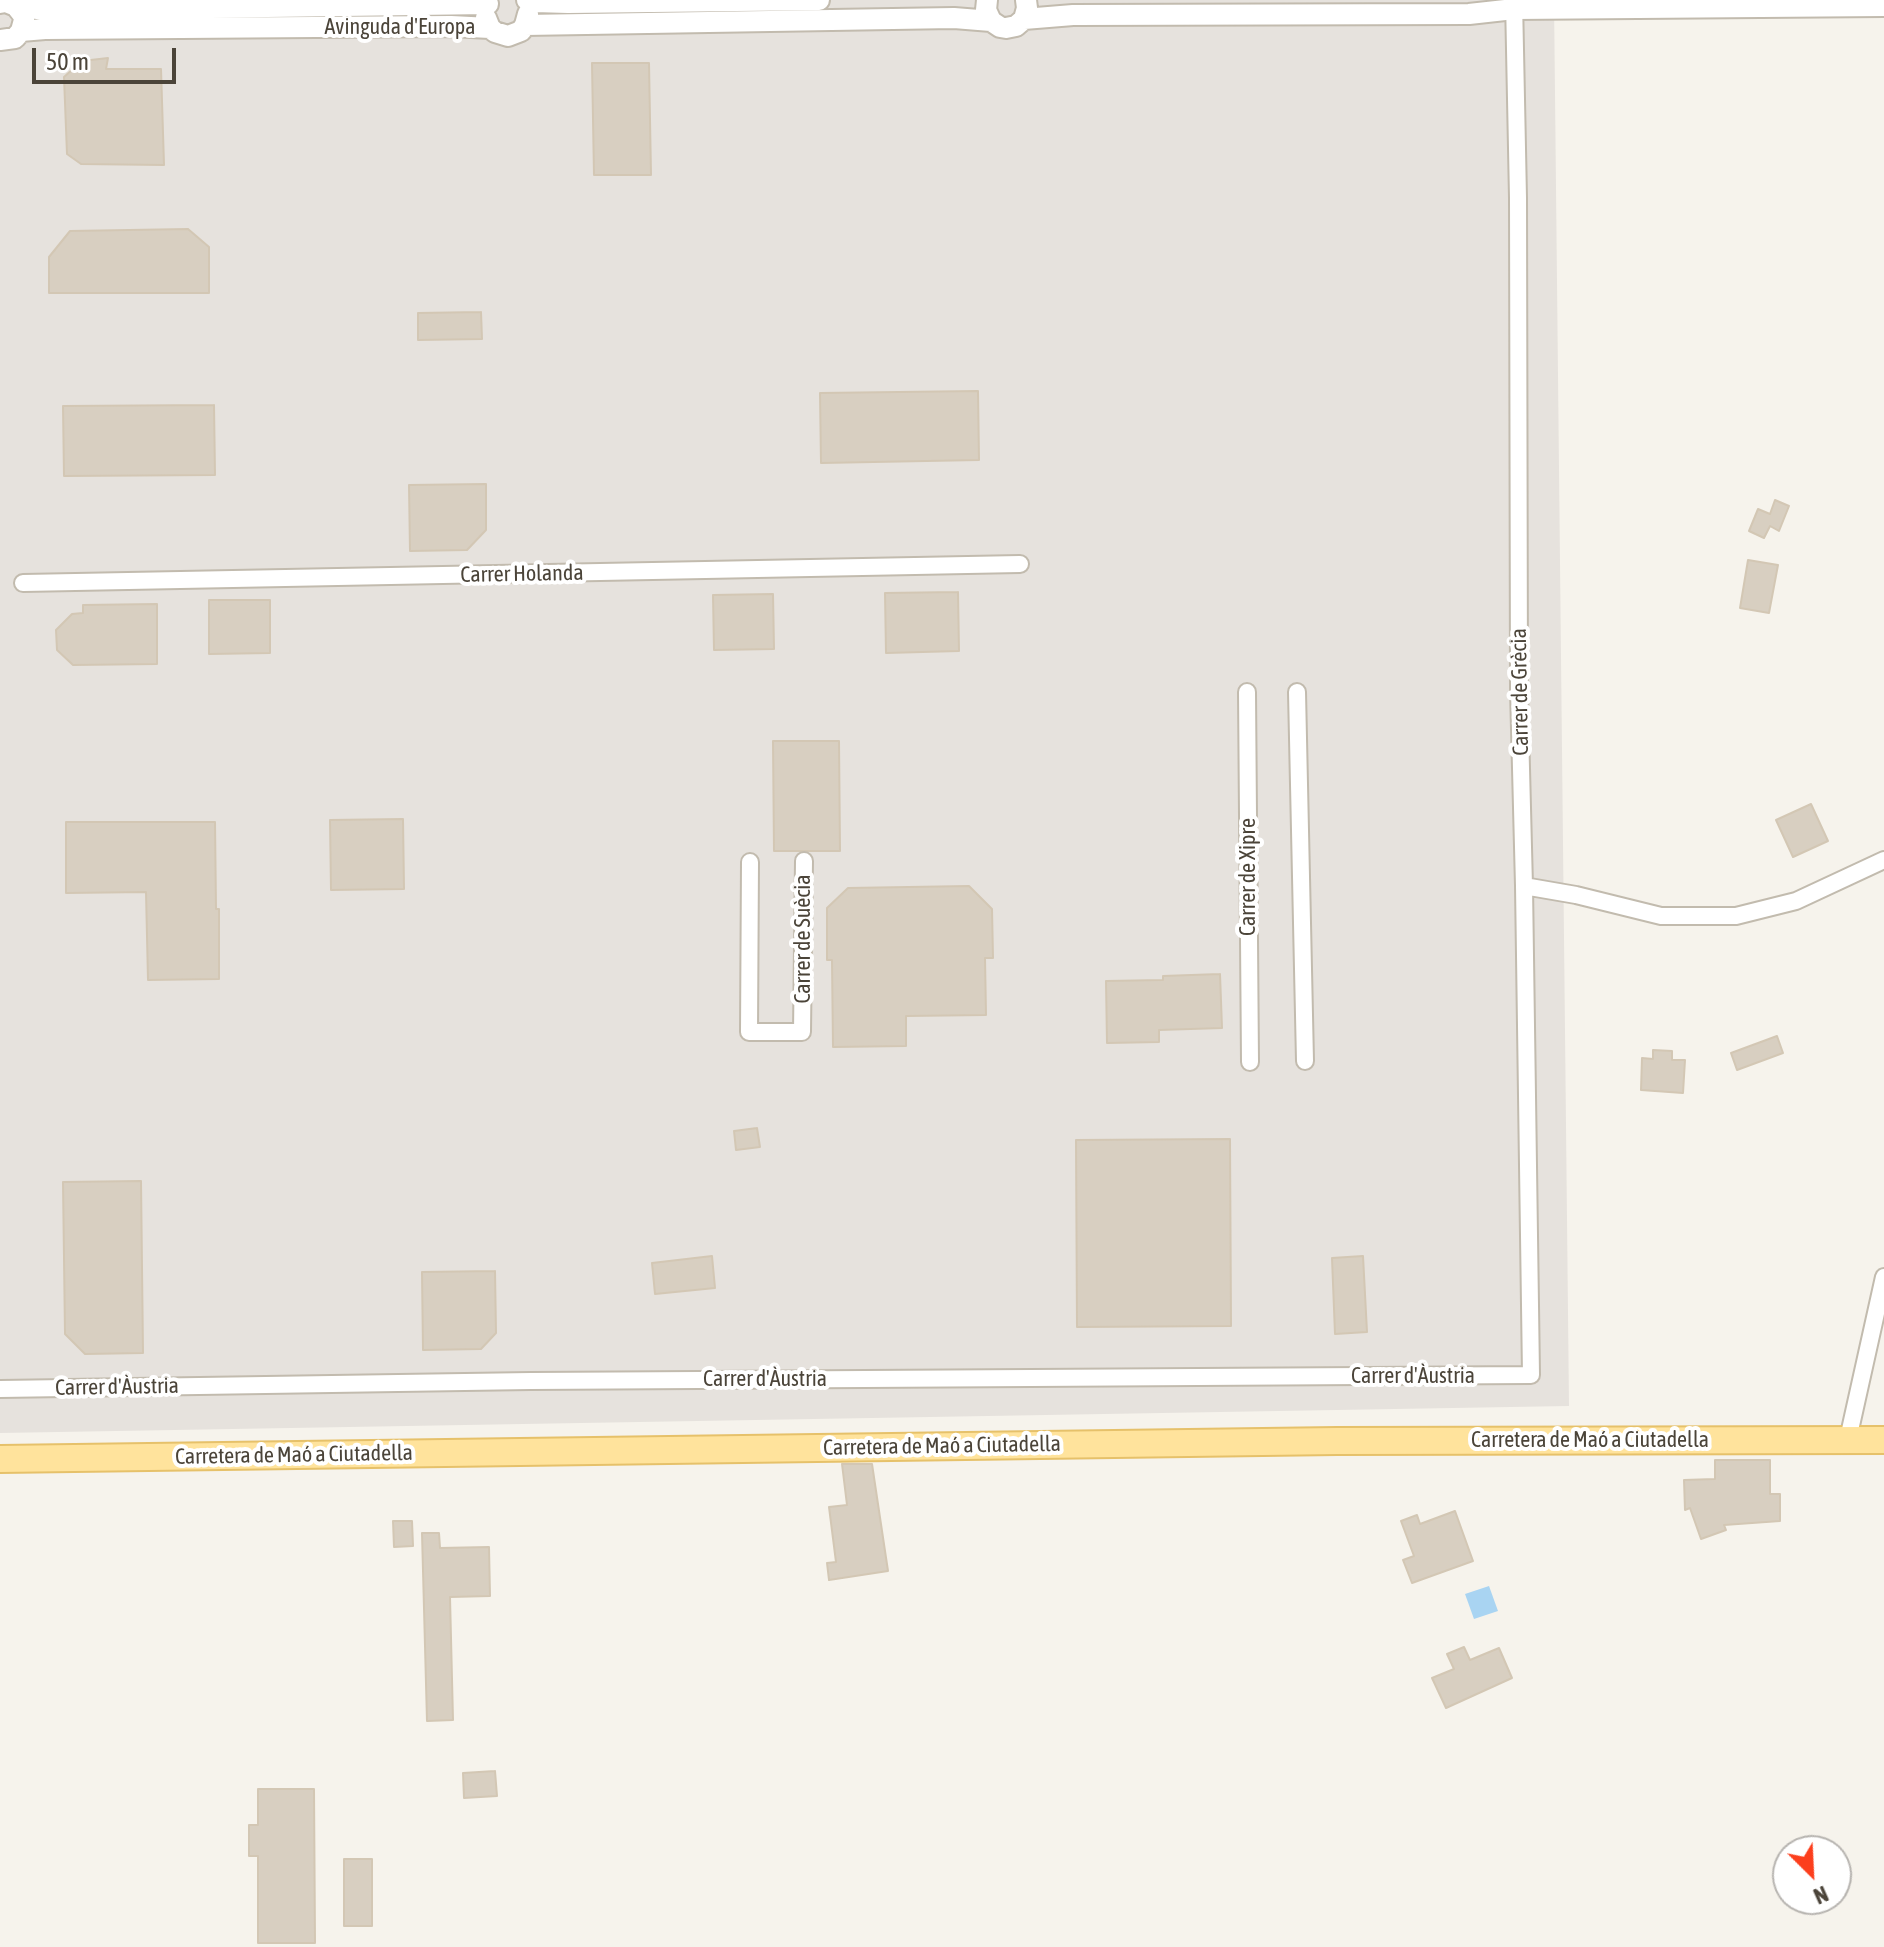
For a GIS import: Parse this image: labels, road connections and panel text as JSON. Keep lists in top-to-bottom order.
{
  "streets": {
    "main road": ["Carretera de Maó a Ciutadella"],
    "street": [
      "Avinguda d'Europa",
      "Carrer Holanda",
      "Carrer de Grècia",
      "Carrer de Xipre",
      "Carrer de Suècia",
      "Carrer d'Àustria"
    ]
  },
  "crossings": [
    ["Avinguda d'Europa", "Carrer de Grècia"],
    ["Carrer de Grècia", "Carrer d'Àustria"]
  ],
  "scale_bar": "50 m",
  "north": "bottom right"
}
